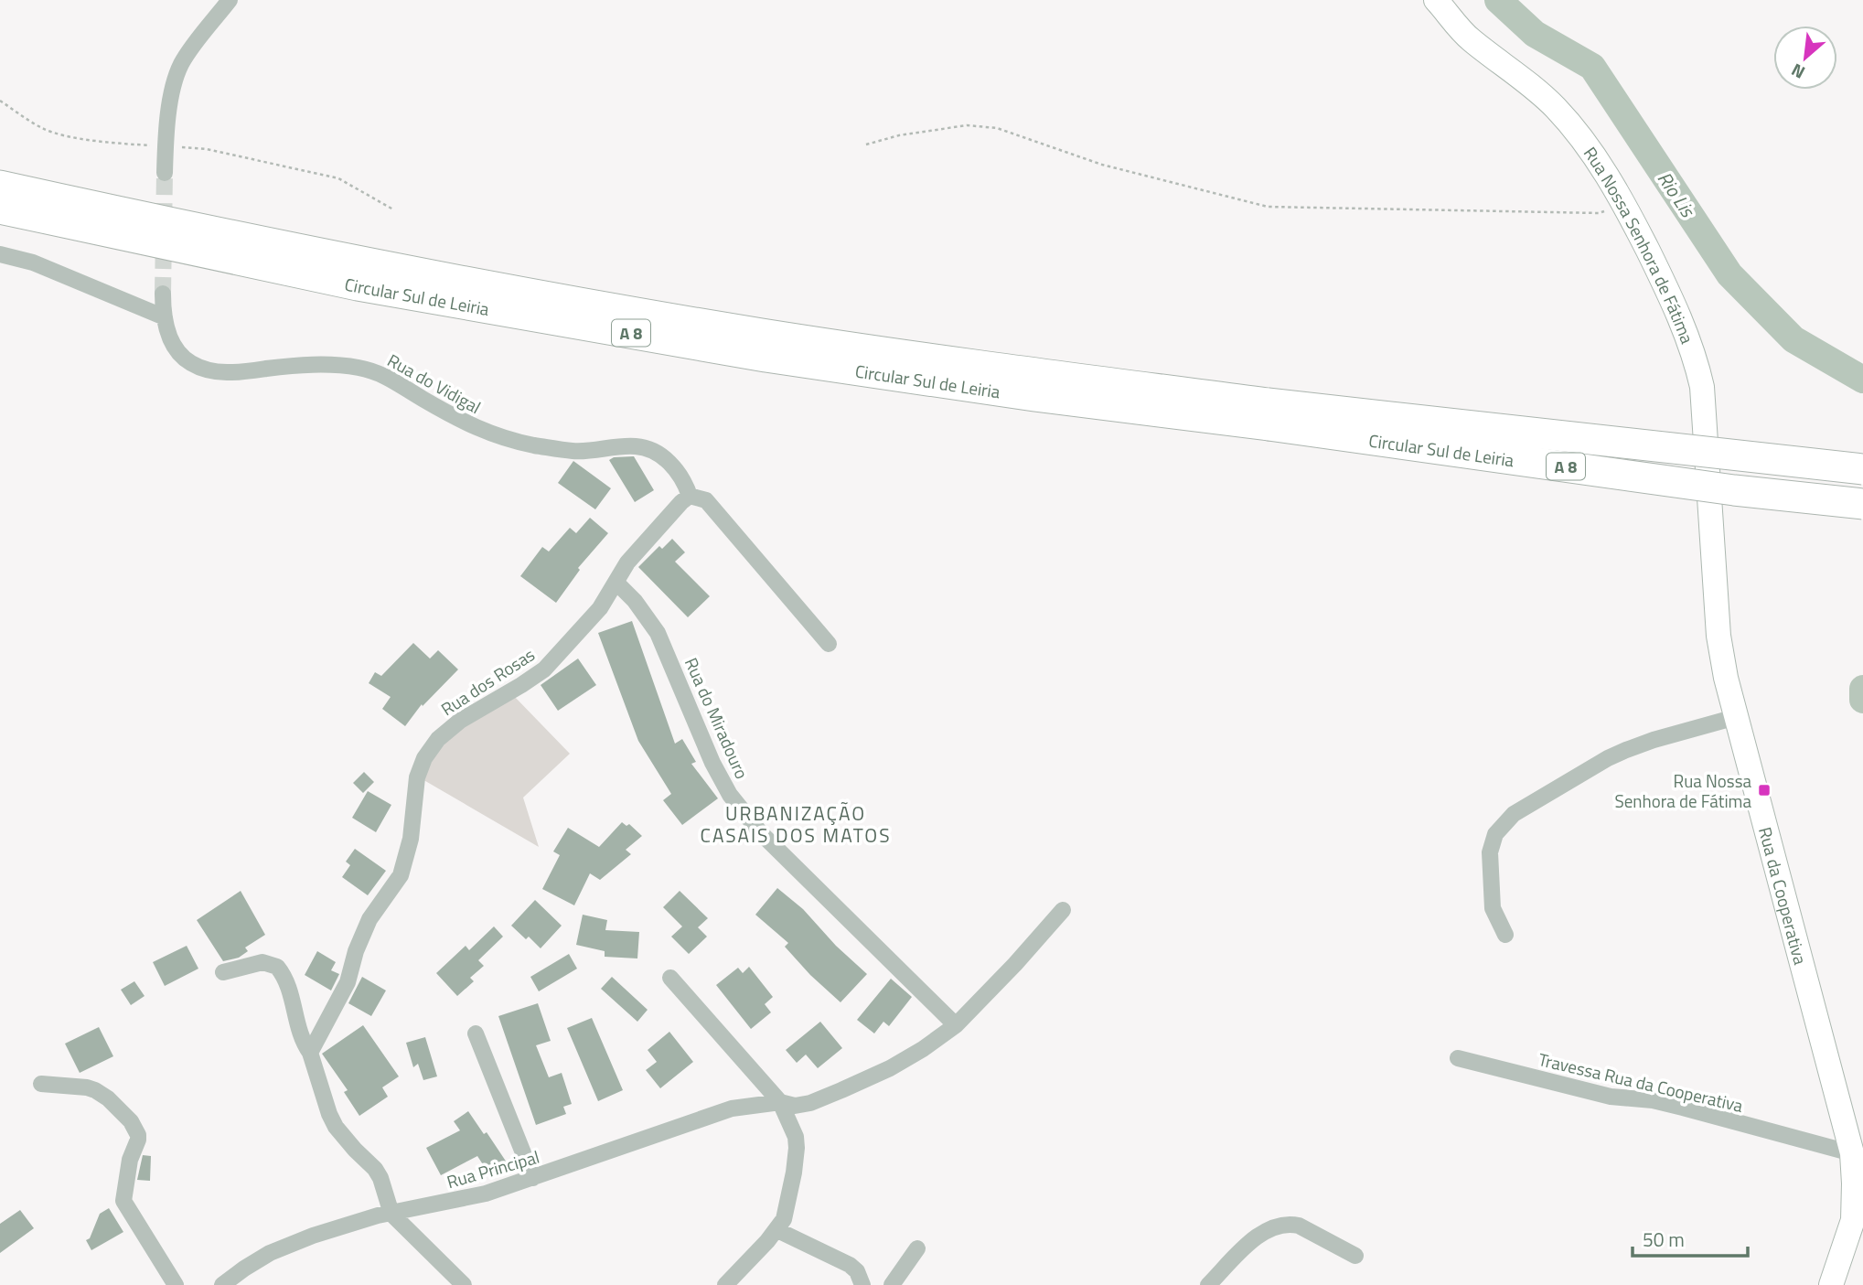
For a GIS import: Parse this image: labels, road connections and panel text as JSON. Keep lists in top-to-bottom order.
{
  "streets": {
    "highway": ["Circular Sul de Leiria", "A 8"],
    "main road": ["Rua Nossa Senhora de Fátima", "Rua da Cooperativa"],
    "street": [
      "Rua do Vidigal",
      "Rua dos Rosas",
      "Rua do Miradouro",
      "Travessa Rua da Cooperativa",
      "Rua Principal"
    ]
  },
  "crossings": [
    ["Rua Nossa Senhora de Fátima", "Rua da Cooperativa"],
    ["Rua do Vidigal", "Rua dos Rosas"],
    ["Rua dos Rosas", "Rua do Miradouro"],
    ["Rua do Miradouro", "Rua Principal"],
    ["Rua da Cooperativa", "Travessa Rua da Cooperativa"]
  ],
  "districts": ["URBANIZAÇÃO CASAIS DOS MATOS"],
  "water": ["Rio Lis"],
  "places": {
    "transit": ["Rua Nossa Senhora de Fátima"]
  },
  "scale_bar": "50 m",
  "north": "bottom left"
}
